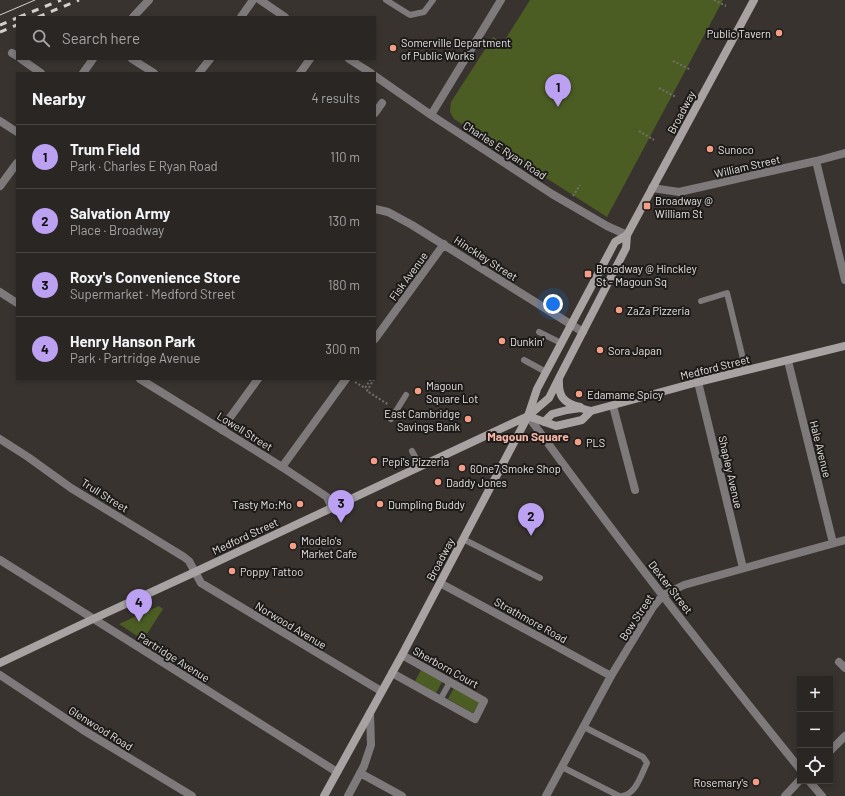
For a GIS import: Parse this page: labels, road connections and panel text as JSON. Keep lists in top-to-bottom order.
{
  "streets": {
    "main road": ["Broadway", "Medford Street"],
    "street": [
      "Charles E Ryan Road",
      "William Street",
      "Hinckley Street",
      "Fisk Avenue",
      "Lowell Street",
      "Hale Avenue",
      "Shapley Avenue",
      "Trull Street",
      "Dexter Street",
      "Bow Street",
      "Strathmore Road",
      "Norwood Avenue",
      "Partridge Avenue",
      "Sherborn Court",
      "Glenwood Road"
    ]
  },
  "crossings": [
    ["Broadway", "Charles E Ryan Road"],
    ["Broadway", "William Street"],
    ["Broadway", "Hinckley Street"],
    ["Broadway", "Medford Street"],
    ["Broadway", "Dexter Street"],
    ["Broadway", "Strathmore Road"],
    ["Broadway", "Norwood Avenue"],
    ["Broadway", "Partridge Avenue"],
    ["Broadway", "Sherborn Court"],
    ["Hinckley Street", "Fisk Avenue"],
    ["Medford Street", "Lowell Street"],
    ["Medford Street", "Hale Avenue"],
    ["Medford Street", "Shapley Avenue"],
    ["Medford Street", "Trull Street"],
    ["Medford Street", "Dexter Street"],
    ["Medford Street", "Norwood Avenue"],
    ["Medford Street", "Partridge Avenue"],
    ["Hale Avenue", "Bow Street"],
    ["Shapley Avenue", "Bow Street"],
    ["Trull Street", "Norwood Avenue"],
    ["Dexter Street", "Bow Street"],
    ["Bow Street", "Strathmore Road"]
  ],
  "districts": ["Magoun Square"],
  "places": {
    "other": [
      "Public Tavern",
      "Somerville Department of Public Works",
      "Sunoco",
      "ZaZa Pizzeria",
      "Dunkin'",
      "Sora Japan",
      "Magoun Square Lot",
      "Edamame Spicy",
      "East Cambridge Savings Bank",
      "PLS",
      "Pepi's Pizzeria",
      "6One7 Smoke Shop",
      "Daddy Jones",
      "Tasty Mo:Mo",
      "Dumpling Buddy",
      "Modelo's Market Cafe",
      "Poppy Tattoo",
      "Rosemary's"
    ],
    "transit": ["Broadway @ William St", "Broadway @ Hinckley St - Magoun Sq"]
  },
  "page": {
    "search": "Search here",
    "heading": ["Nearby", "4 results"],
    "pins": [
      "1",
      "3",
      "2",
      "4"
    ],
    "list": [
      {
        "mark": "1",
        "name": "Trum Field",
        "note": "Park · Charles E Ryan Road",
        "value": "110 m"
      },
      {
        "mark": "2",
        "name": "Salvation Army",
        "note": "Place · Broadway",
        "value": "130 m"
      },
      {
        "mark": "3",
        "name": "Roxy's Convenience Store",
        "note": "Supermarket · Medford Street",
        "value": "180 m"
      },
      {
        "mark": "4",
        "name": "Henry Hanson Park",
        "note": "Park · Partridge Avenue",
        "value": "300 m"
      }
    ],
    "map_buttons": ["+", "−"]
  }
}
